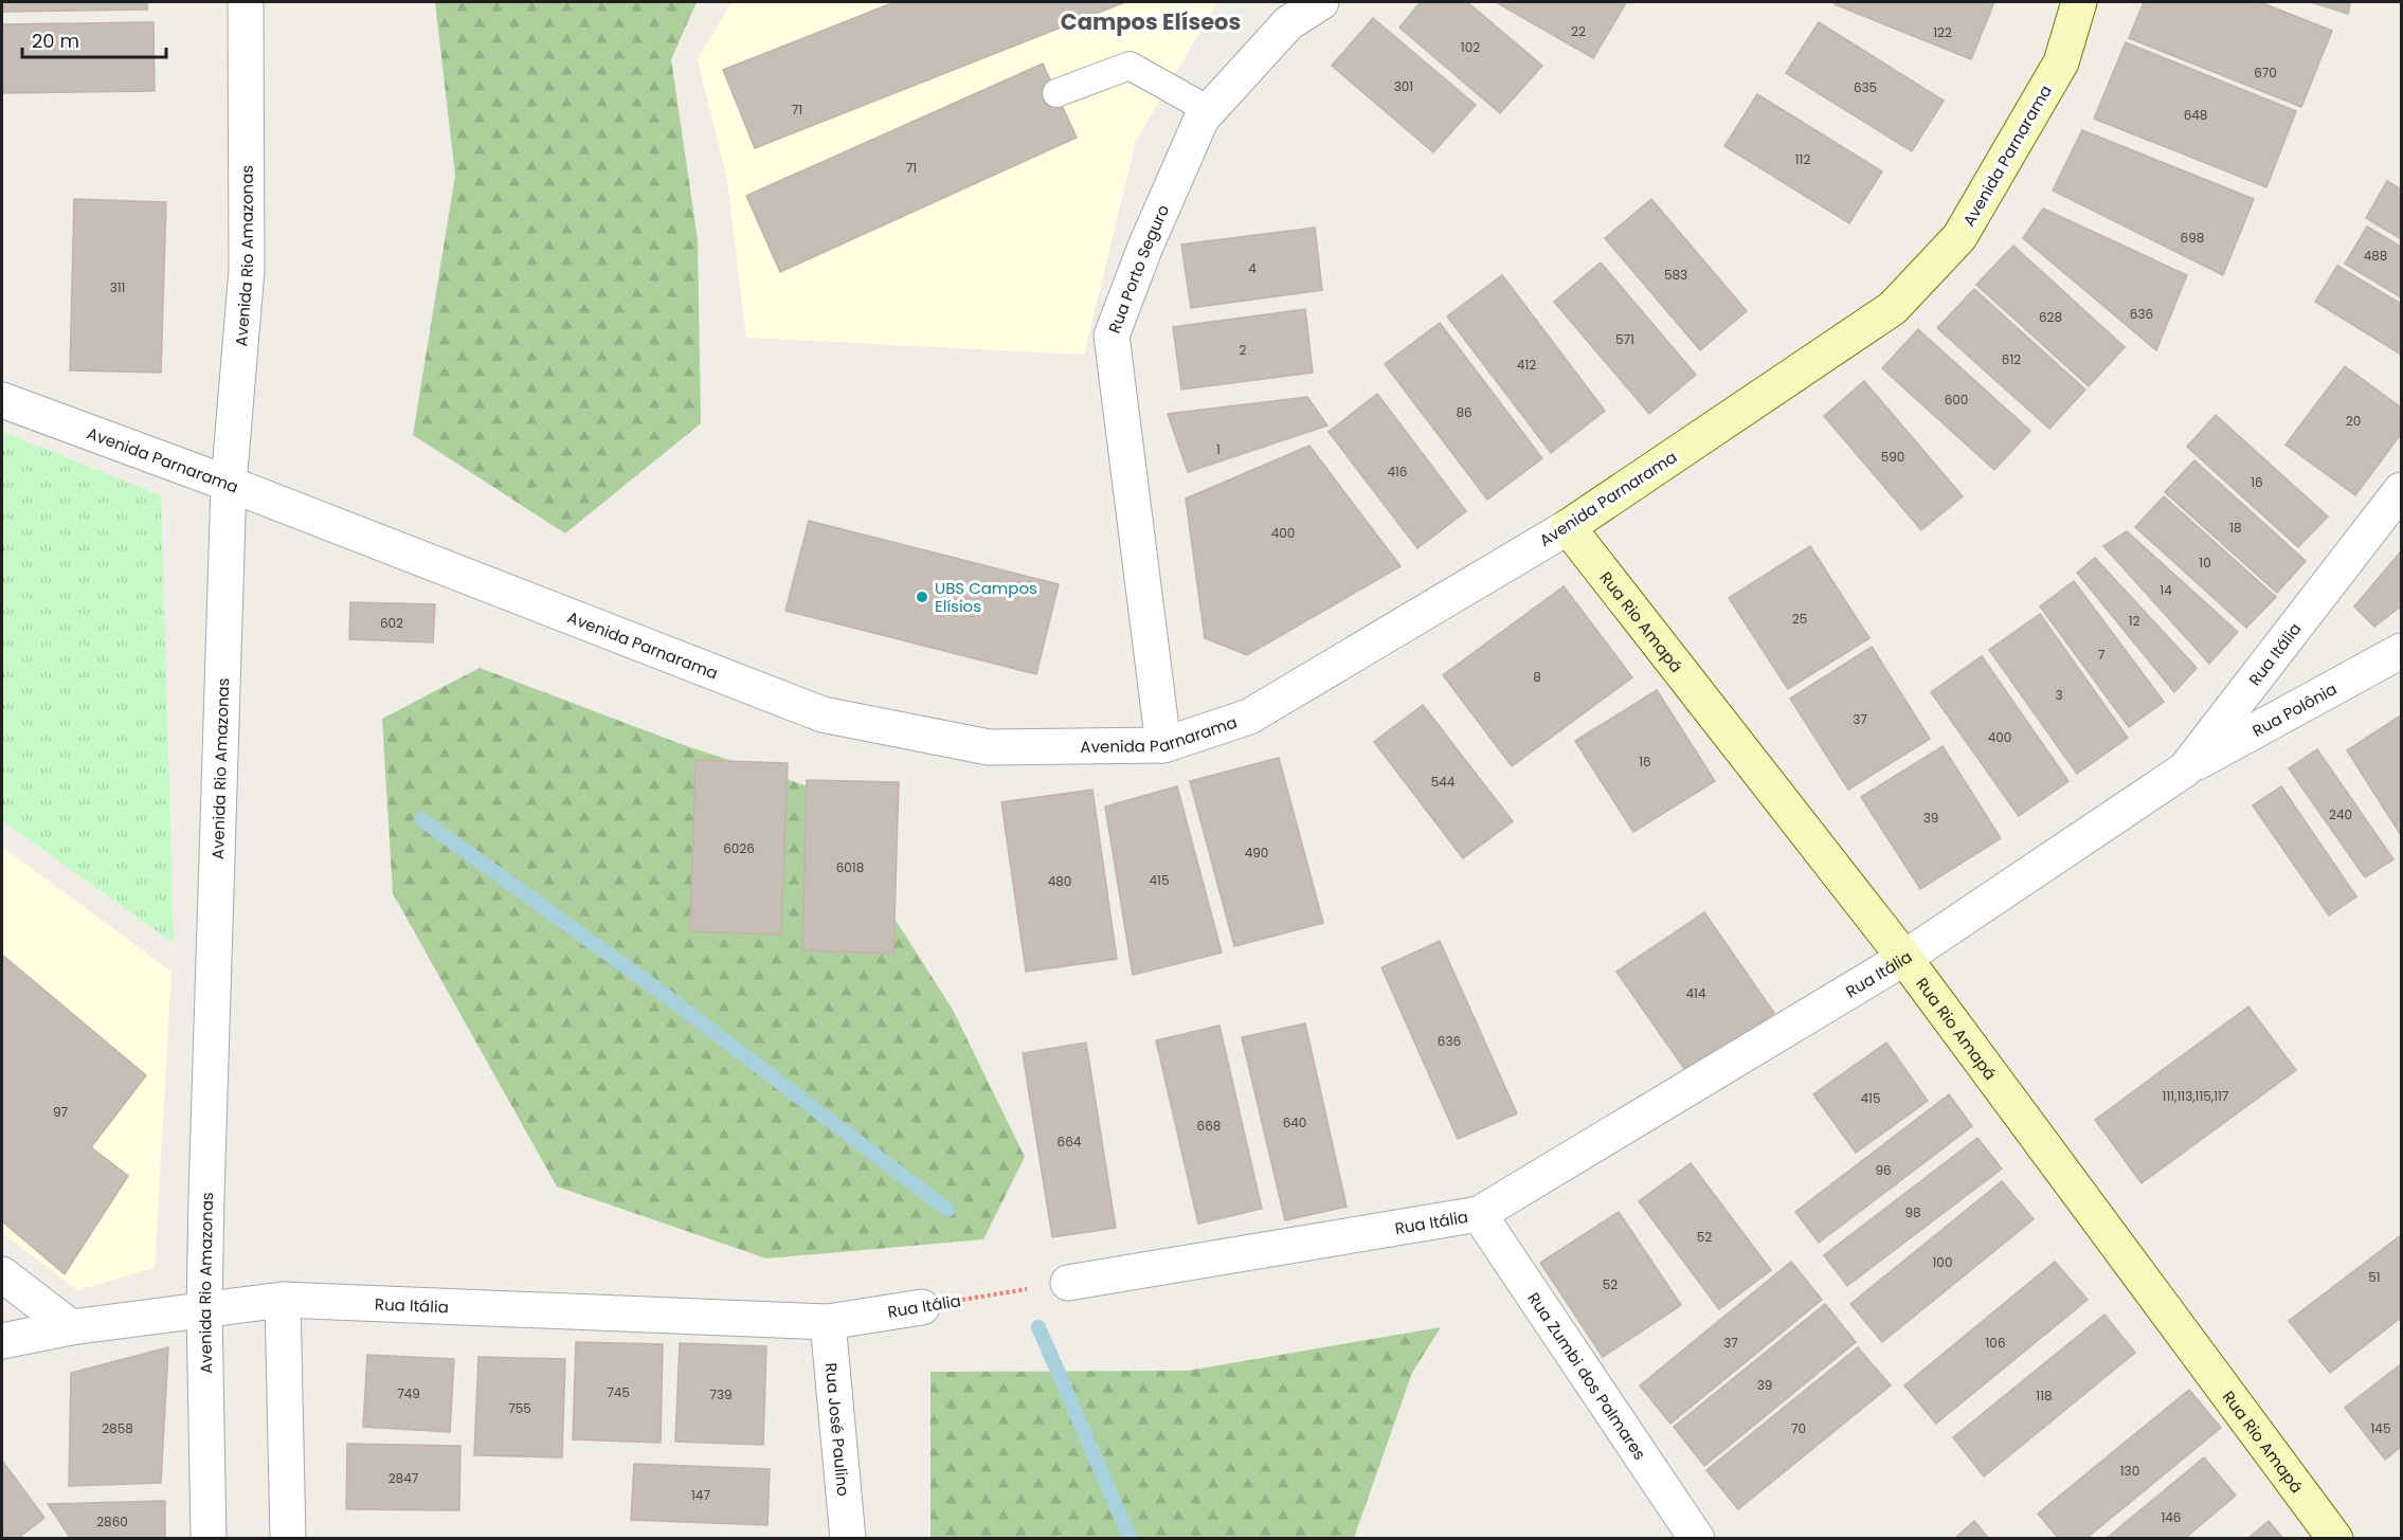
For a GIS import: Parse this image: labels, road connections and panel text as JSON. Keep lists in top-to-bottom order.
{
  "streets": {
    "main road": ["Avenida Parnarama", "Rua Rio Amapá"],
    "street": [
      "Avenida Rio Amazonas",
      "Rua Porto Seguro",
      "Rua Itália",
      "Rua Polônia",
      "Rua Zumbi dos Palmares",
      "Rua José Paulino"
    ]
  },
  "crossings": [
    ["Avenida Parnarama", "Avenida Rio Amazonas"],
    ["Avenida Parnarama", "Rua Porto Seguro"],
    ["Avenida Parnarama", "Rua Rio Amapá"],
    ["Avenida Rio Amazonas", "Rua Itália"],
    ["Rua Rio Amapá", "Rua Itália"],
    ["Rua Itália", "Rua Polônia"],
    ["Rua Itália", "Rua Zumbi dos Palmares"],
    ["Rua Itália", "Rua José Paulino"]
  ],
  "districts": ["Campos Elíseos"],
  "places": ["UBS Campos Elísios"],
  "house_numbers": [
    "22",
    "122",
    "102",
    "670",
    "301",
    "635",
    "71",
    "648",
    "112",
    "71",
    "698",
    "488",
    "4",
    "583",
    "311",
    "636",
    "628",
    "571",
    "2",
    "612",
    "412",
    "600",
    "86",
    "20",
    "1",
    "590",
    "416",
    "16",
    "18",
    "400",
    "10",
    "14",
    "25",
    "12",
    "602",
    "7",
    "8",
    "3",
    "37",
    "400",
    "16",
    "544",
    "240",
    "39",
    "6026",
    "490",
    "6018",
    "415",
    "480",
    "414",
    "636",
    "111,113,115,117",
    "415",
    "97",
    "640",
    "668",
    "664",
    "96",
    "98",
    "52",
    "100",
    "51",
    "52",
    "37",
    "106",
    "39",
    "745",
    "749",
    "739",
    "118",
    "755",
    "2858",
    "70",
    "145",
    "130",
    "2847",
    "147",
    "146",
    "2860"
  ],
  "scale_bar": "20 m"
}
